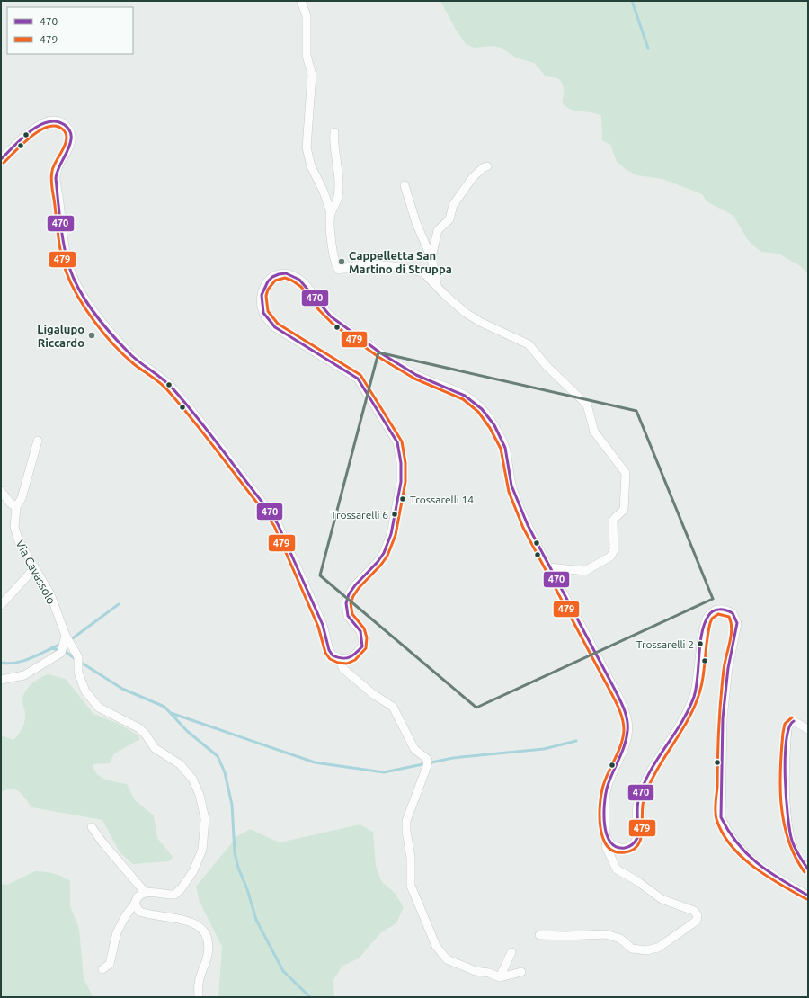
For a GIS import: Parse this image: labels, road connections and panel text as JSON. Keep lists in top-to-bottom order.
{
  "streets": {
    "street": ["Via Cavassolo"]
  },
  "places": [
    "Cappelletta San Martino di Struppa",
    "Ligalupo Riccardo",
    "Trossarelli 14",
    "Trossarelli 6",
    "Trossarelli 2"
  ],
  "lines": ["transit line 470", "transit line 479"],
  "legend": ["470", "479"]
}
